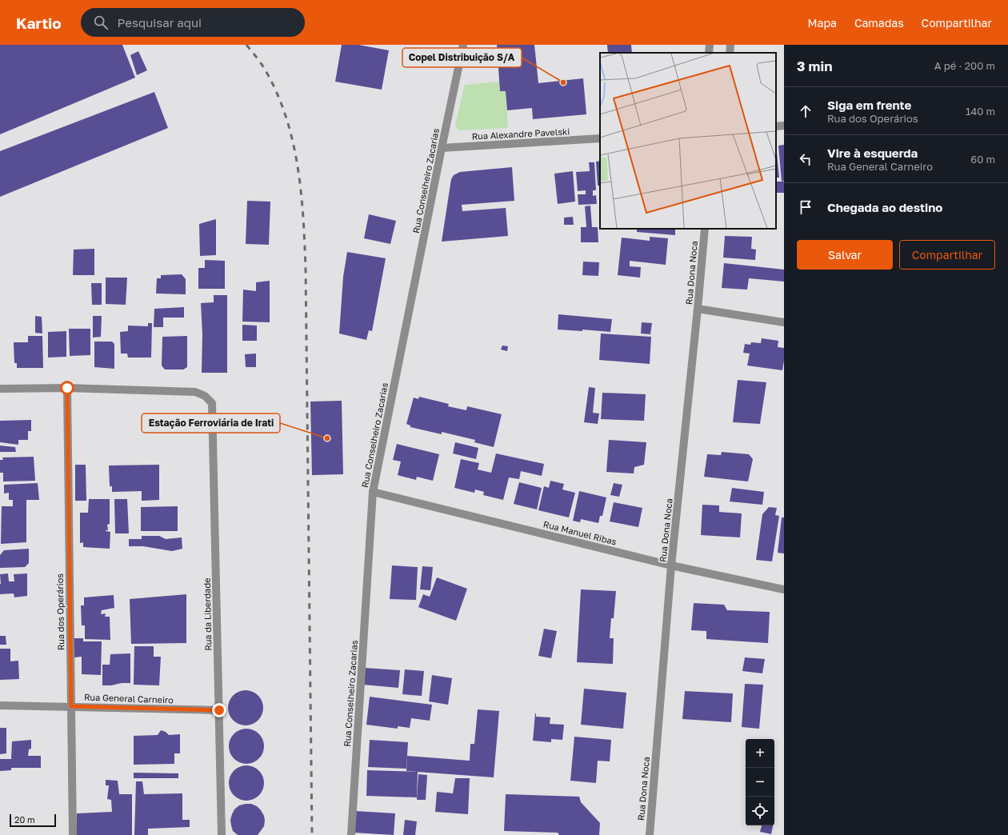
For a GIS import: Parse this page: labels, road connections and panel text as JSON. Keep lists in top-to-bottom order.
{
  "streets": {
    "street": [
      "Rua Alexandre Pavelski",
      "Rua Conselheiro Zacarias",
      "Rua Dona Noca",
      "Rua Manuel Ribas",
      "Rua dos Operários",
      "Rua da Liberdade",
      "Rua General Carneiro"
    ]
  },
  "crossings": [
    ["Rua Alexandre Pavelski", "Rua Conselheiro Zacarias"],
    ["Rua Conselheiro Zacarias", "Rua Manuel Ribas"],
    ["Rua Dona Noca", "Rua Manuel Ribas"],
    ["Rua dos Operários", "Rua da Liberdade"],
    ["Rua dos Operários", "Rua General Carneiro"],
    ["Rua da Liberdade", "Rua General Carneiro"]
  ],
  "places": ["Copel Distribuição S/A", "Estação Ferroviária de Irati"],
  "scale_bar": "20 m",
  "page": {
    "header": "Kartio",
    "search": "Pesquisar aqui",
    "nav": ["Mapa", "Camadas", "Compartilhar"],
    "heading": ["3 min", "A pé · 200 m"],
    "list": [
      ["Siga em frente", "Rua dos Operários", "140 m"],
      ["Vire à esquerda", "Rua General Carneiro", "60 m"],
      "Chegada ao destino"
    ],
    "buttons": ["Salvar", "Compartilhar"],
    "map_buttons": ["+", "−"],
    "scale": "20 m"
  }
}
